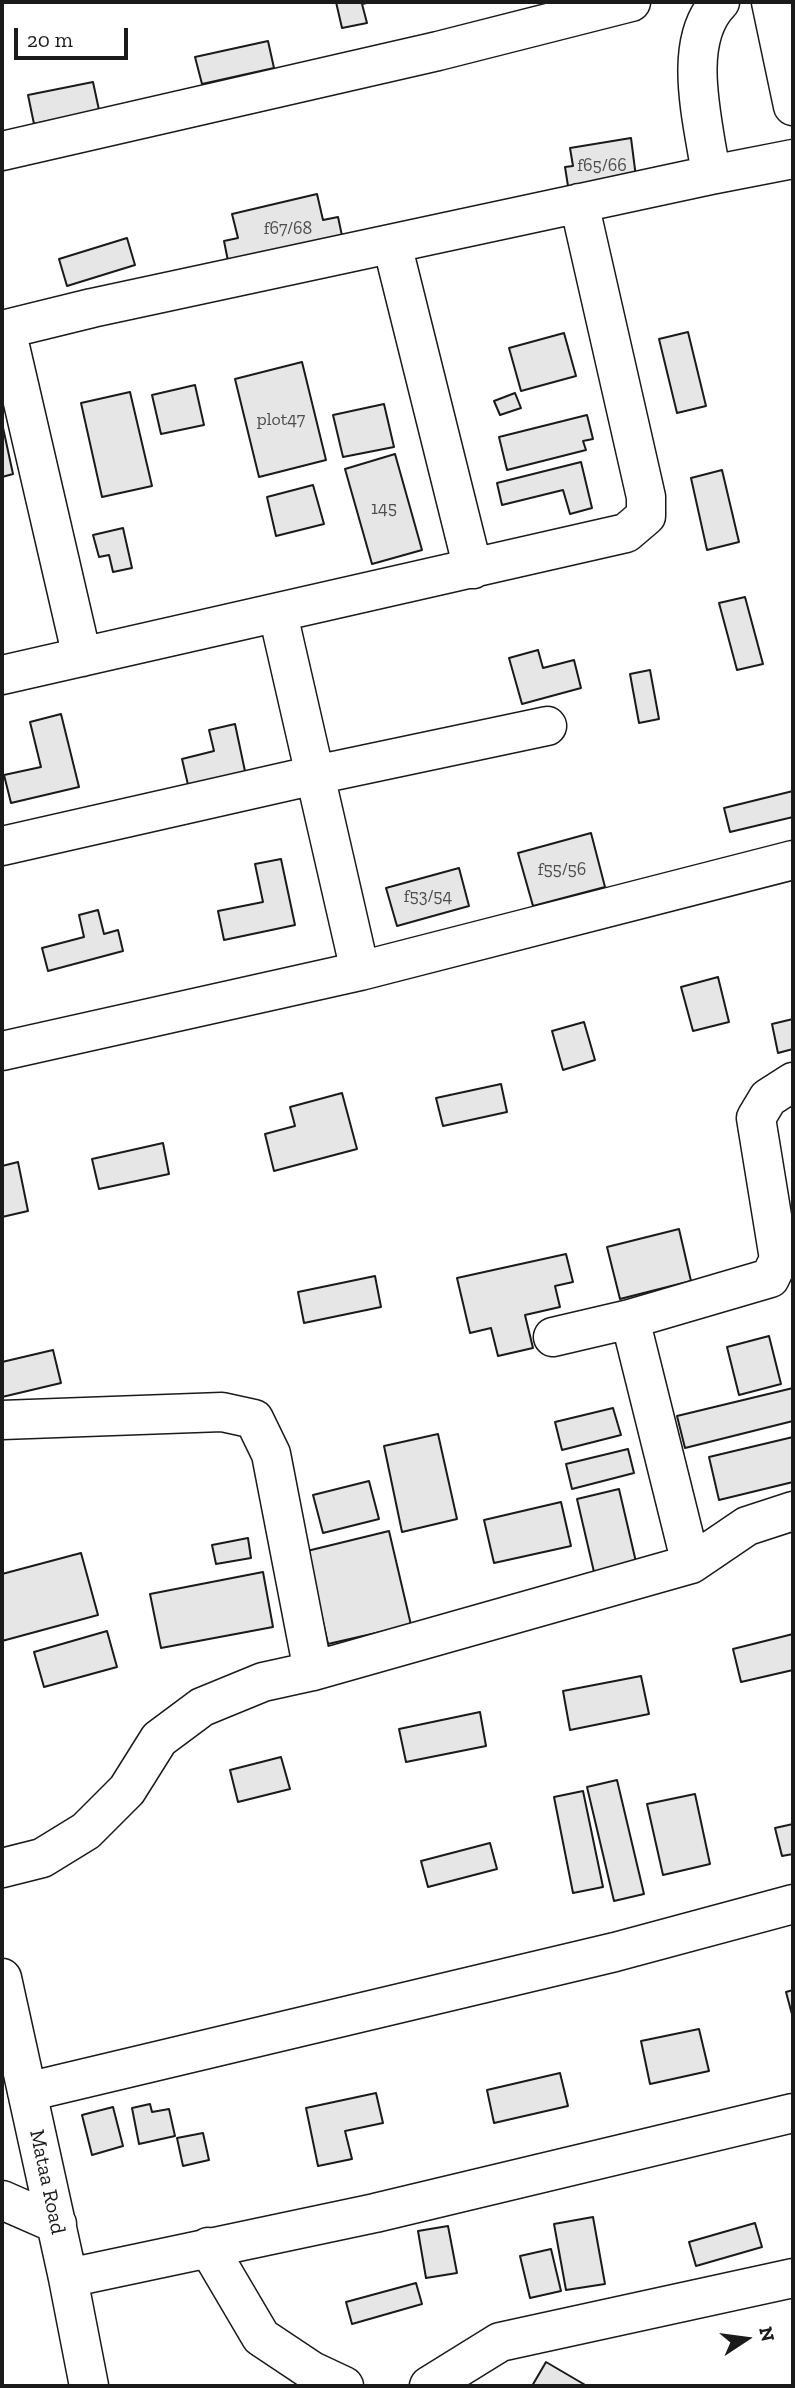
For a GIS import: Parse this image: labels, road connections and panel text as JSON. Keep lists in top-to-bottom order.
{
  "streets": {
    "street": ["Mataa Road"]
  },
  "house_numbers": [
    "f65/66",
    "f67/68",
    "plot47",
    "145",
    "f55/56",
    "f53/54"
  ],
  "scale_bar": "20 m",
  "north": "right"
}
